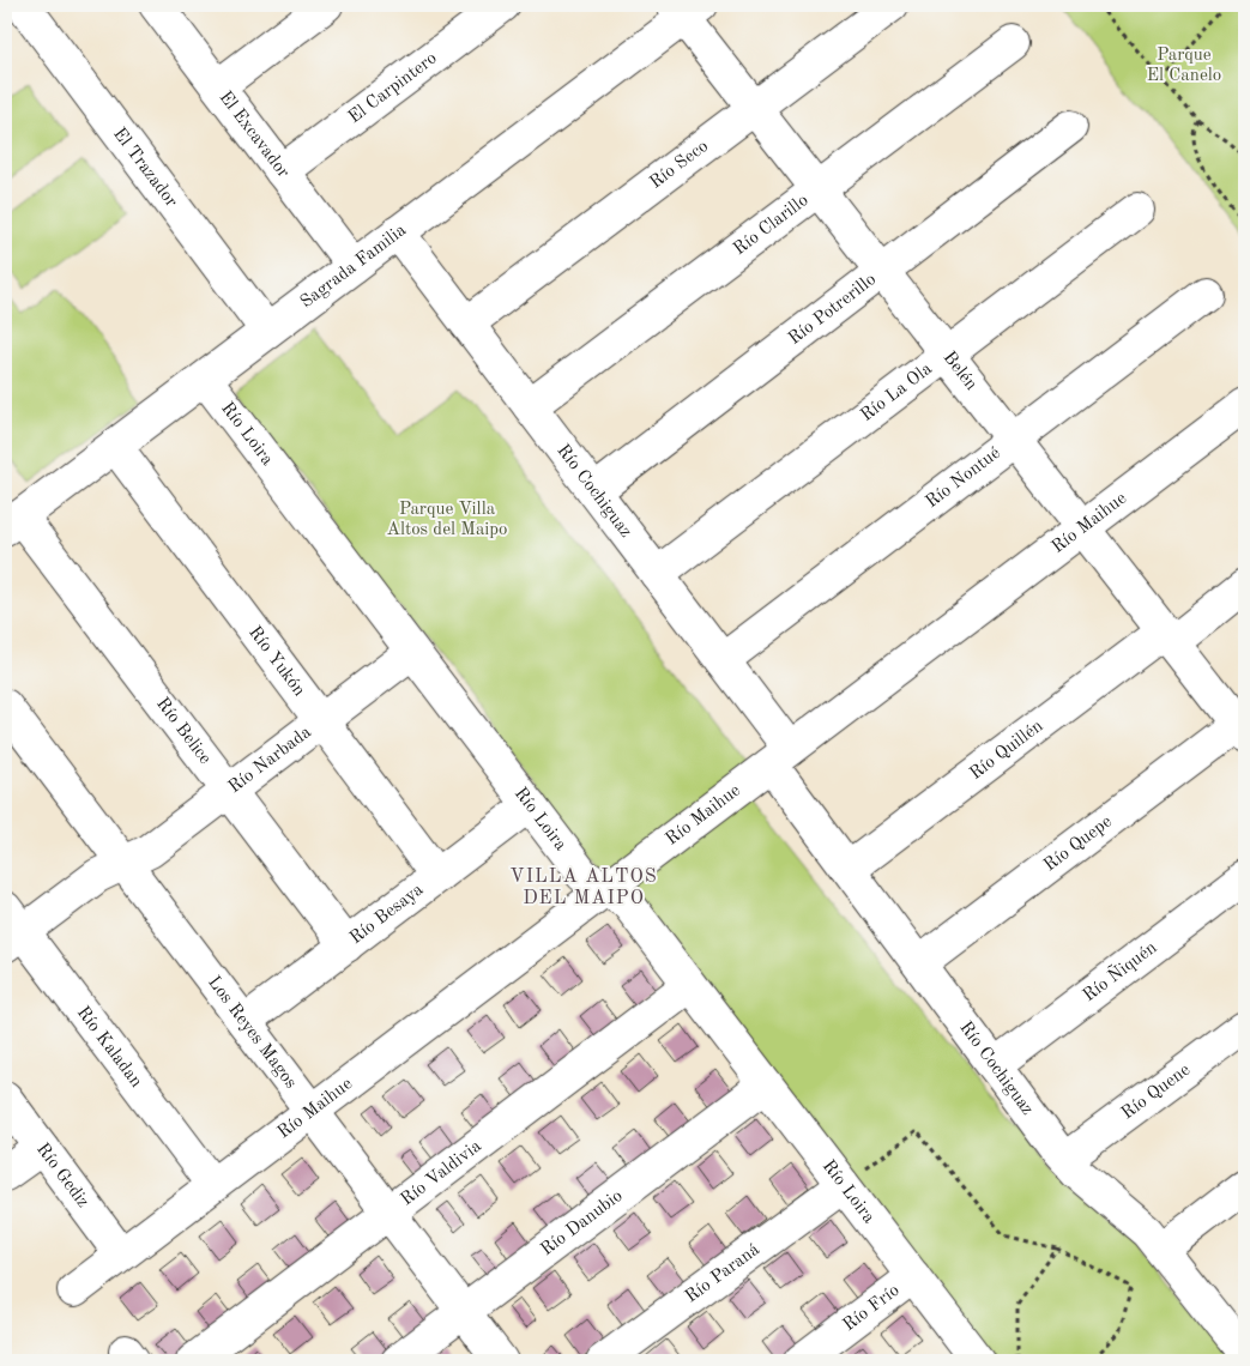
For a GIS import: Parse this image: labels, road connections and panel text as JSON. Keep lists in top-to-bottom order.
{
  "streets": {
    "street": [
      "El Carpintero",
      "El Excavador",
      "Río Seco",
      "El Trazador",
      "Río Clarillo",
      "Sagrada Familia",
      "Río Potrerillo",
      "Belén",
      "Río La Ola",
      "Río Loira",
      "Río Nontué",
      "Río Cochiguaz",
      "Río Maihue",
      "Río Yukón",
      "Río Belice",
      "Río Quillén",
      "Río Narbada",
      "Río Quepe",
      "Río Besaya",
      "Río Ñiquén",
      "Los Reyes Magos",
      "Río Kaladan",
      "Río Quene",
      "Río Valdivia",
      "Río Gediz",
      "Río Danubio",
      "Río Paraná",
      "Río Frío"
    ]
  },
  "crossings": [
    ["El Carpintero", "El Excavador"],
    ["El Excavador", "Sagrada Familia"],
    ["Río Seco", "Belén"],
    ["Río Seco", "Río Cochiguaz"],
    ["El Trazador", "Sagrada Familia"],
    ["Río Clarillo", "Belén"],
    ["Río Clarillo", "Río Cochiguaz"],
    ["Sagrada Familia", "Belén"],
    ["Sagrada Familia", "Río Loira"],
    ["Sagrada Familia", "Río Cochiguaz"],
    ["Sagrada Familia", "Río Yukón"],
    ["Sagrada Familia", "Río Belice"],
    ["Río Potrerillo", "Belén"],
    ["Río Potrerillo", "Río Cochiguaz"],
    ["Belén", "Río La Ola"],
    ["Belén", "Río Nontué"],
    ["Belén", "Río Maihue"],
    ["Belén", "Río Quillén"],
    ["Belén", "Río Quepe"],
    ["Río La Ola", "Río Cochiguaz"],
    ["Río Loira", "Río Maihue"],
    ["Río Loira", "Río Narbada"],
    ["Río Loira", "Río Besaya"],
    ["Río Loira", "Río Valdivia"],
    ["Río Loira", "Río Danubio"],
    ["Río Loira", "Río Paraná"],
    ["Río Loira", "Río Frío"],
    ["Río Nontué", "Río Cochiguaz"],
    ["Río Cochiguaz", "Río Maihue"],
    ["Río Cochiguaz", "Río Quillén"],
    ["Río Cochiguaz", "Río Quepe"],
    ["Río Cochiguaz", "Río Ñiquén"],
    ["Río Cochiguaz", "Río Quene"],
    ["Río Maihue", "Los Reyes Magos"],
    ["Río Maihue", "Río Kaladan"],
    ["Río Maihue", "Río Gediz"],
    ["Río Yukón", "Río Narbada"],
    ["Río Yukón", "Río Besaya"],
    ["Río Belice", "Río Narbada"],
    ["Río Belice", "Río Besaya"],
    ["Río Narbada", "Los Reyes Magos"],
    ["Río Narbada", "Río Kaladan"],
    ["Río Besaya", "Los Reyes Magos"],
    ["Los Reyes Magos", "Río Valdivia"],
    ["Los Reyes Magos", "Río Danubio"]
  ],
  "districts": ["VILLA ALTOS DEL MAIPO"],
  "parks": ["Parque El Canelo", "Parque Villa Altos del Maipo"]
}
